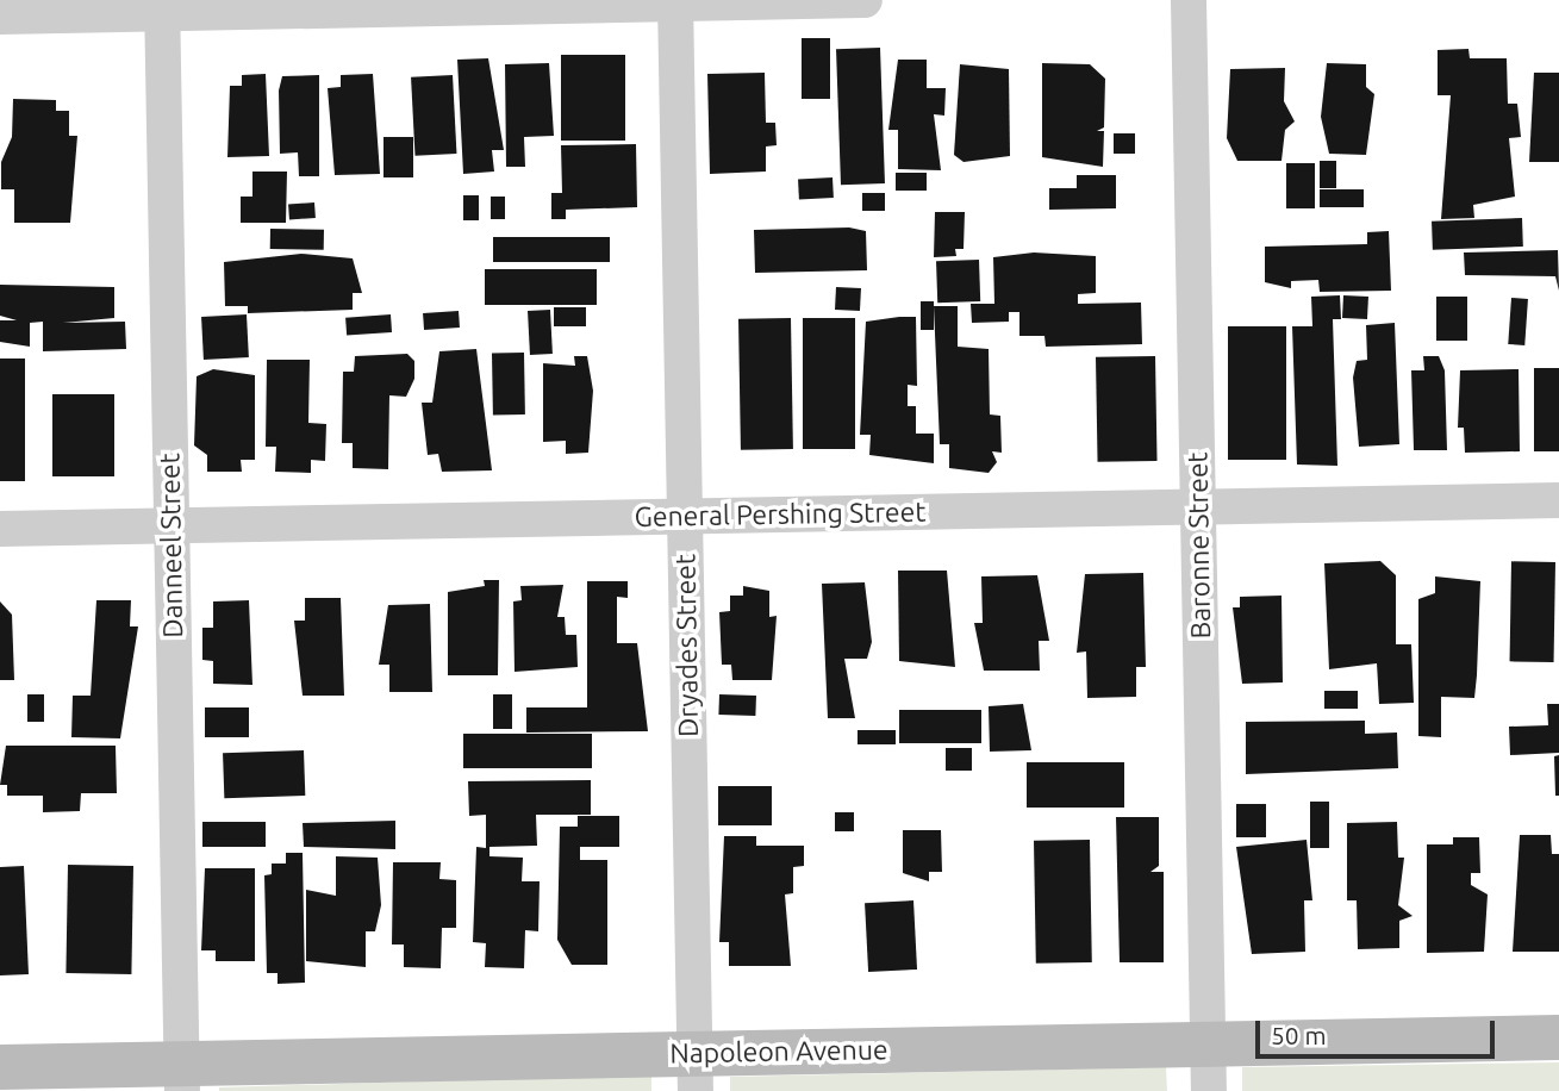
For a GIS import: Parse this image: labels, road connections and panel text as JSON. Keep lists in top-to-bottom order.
{
  "streets": {
    "main road": ["Napoleon Avenue"],
    "street": [
      "General Pershing Street",
      "Danneel Street",
      "Baronne Street",
      "Dryades Street"
    ]
  },
  "crossings": [
    ["General Pershing Street", "Danneel Street"],
    ["General Pershing Street", "Baronne Street"],
    ["General Pershing Street", "Dryades Street"],
    ["Danneel Street", "Napoleon Avenue"],
    ["Baronne Street", "Napoleon Avenue"],
    ["Dryades Street", "Napoleon Avenue"]
  ],
  "scale_bar": "50 m"
}
